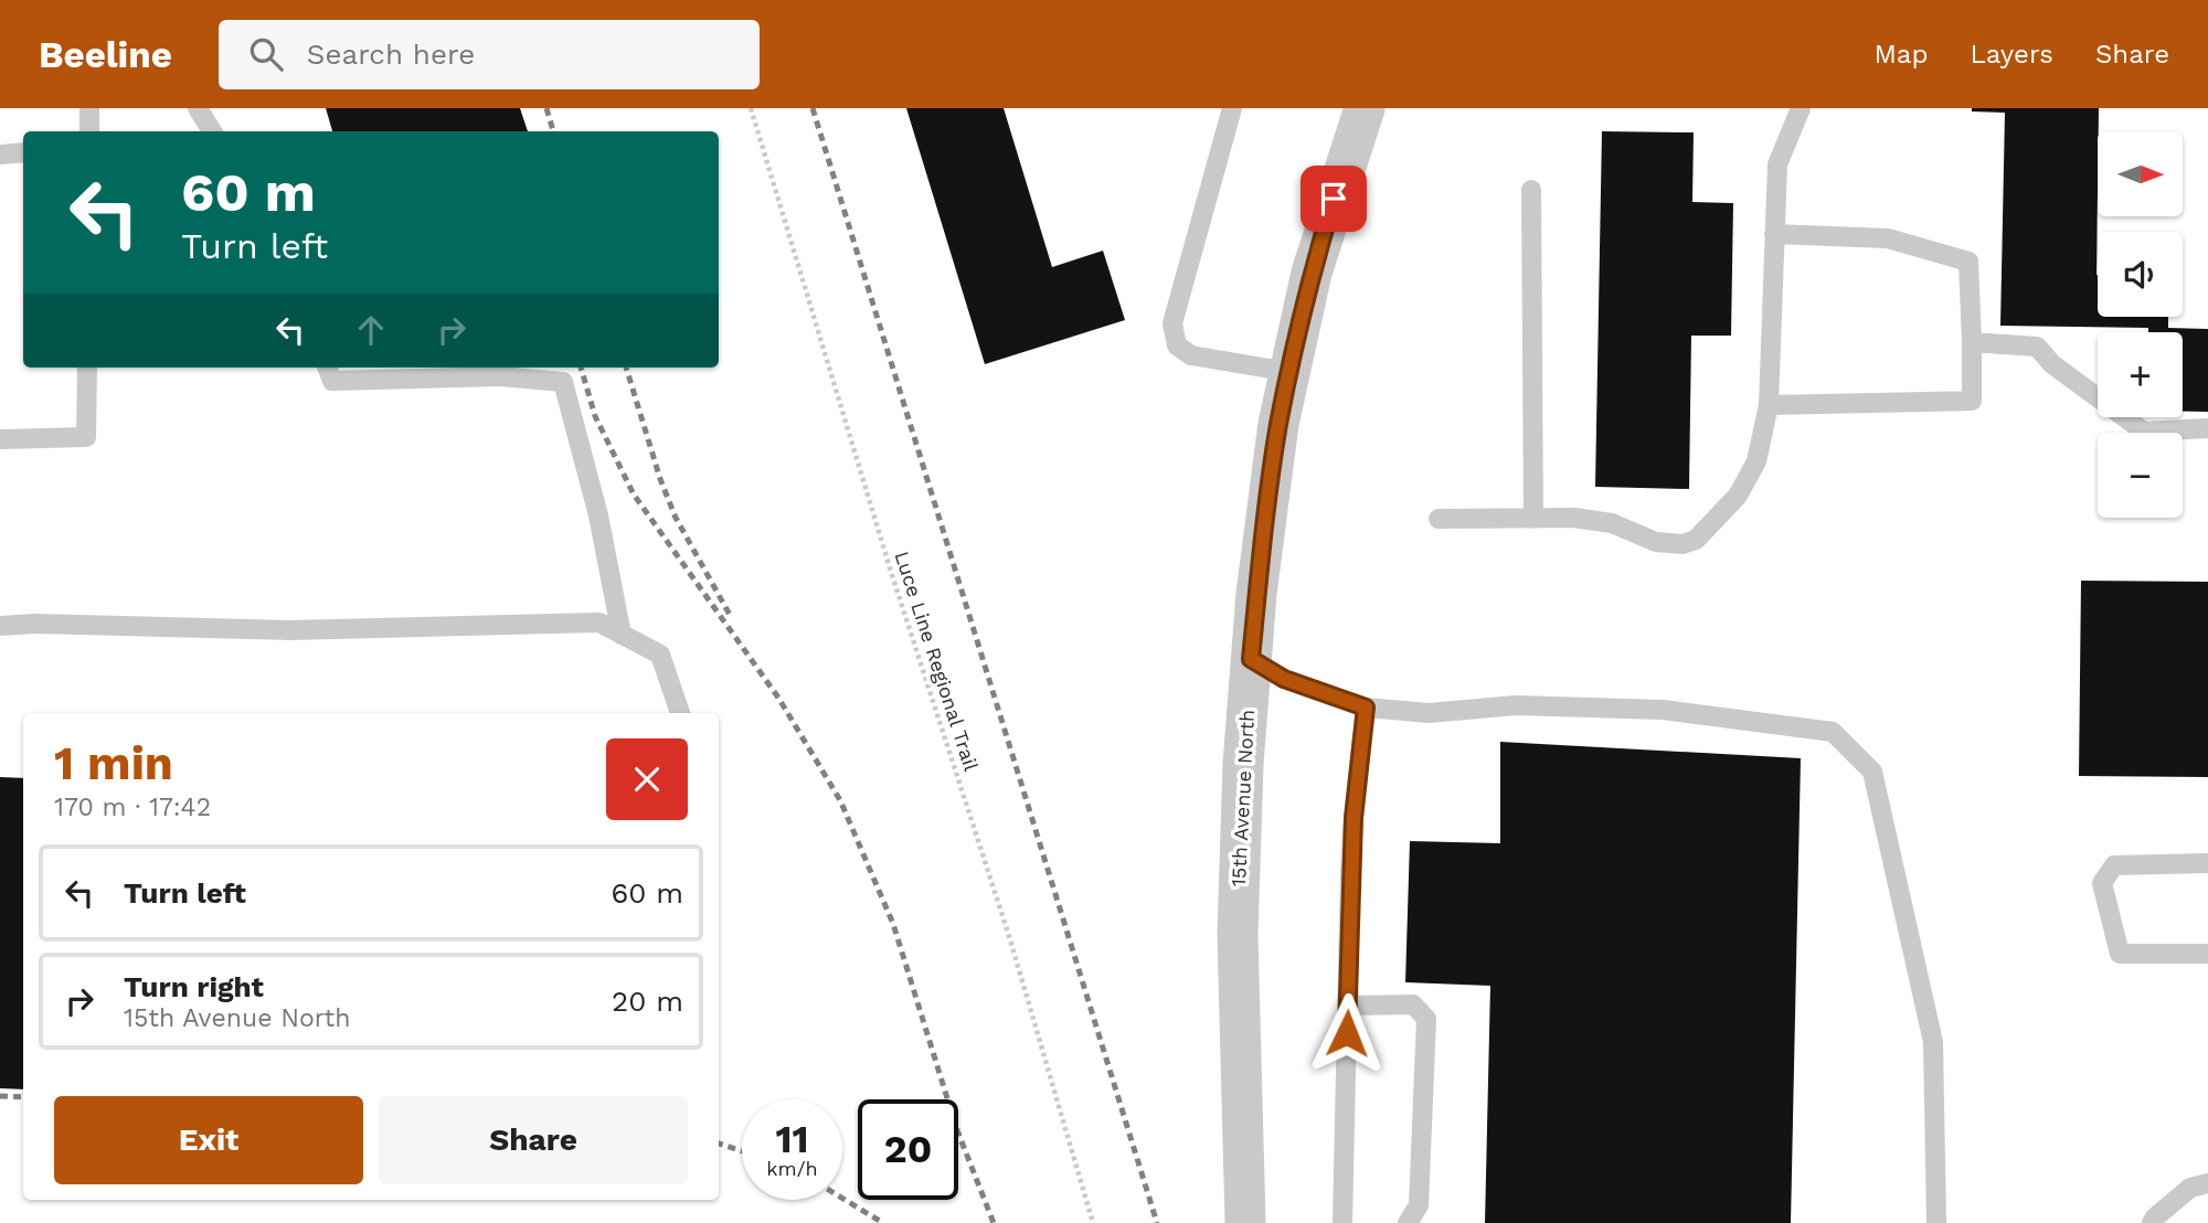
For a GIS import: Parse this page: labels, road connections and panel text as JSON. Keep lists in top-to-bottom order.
{
  "streets": {
    "street": ["15th Avenue North"],
    "path": ["Luce Line Regional Trail"]
  },
  "north": "right",
  "page": {
    "header": "Beeline",
    "search": "Search here",
    "nav": ["Map", "Layers", "Share"],
    "map_buttons": ["+", "−"],
    "turn": ["60 m", "Turn left"],
    "heading": ["1 min", "170 m · 17:42"],
    "list": [
      {
        "name": "Turn left",
        "value": "60 m"
      },
      {
        "name": "Turn right",
        "note": "15th Avenue North",
        "value": "20 m"
      }
    ],
    "buttons": ["Exit", "Share"],
    "speed": "11 km/h",
    "limit": "20"
  }
}
